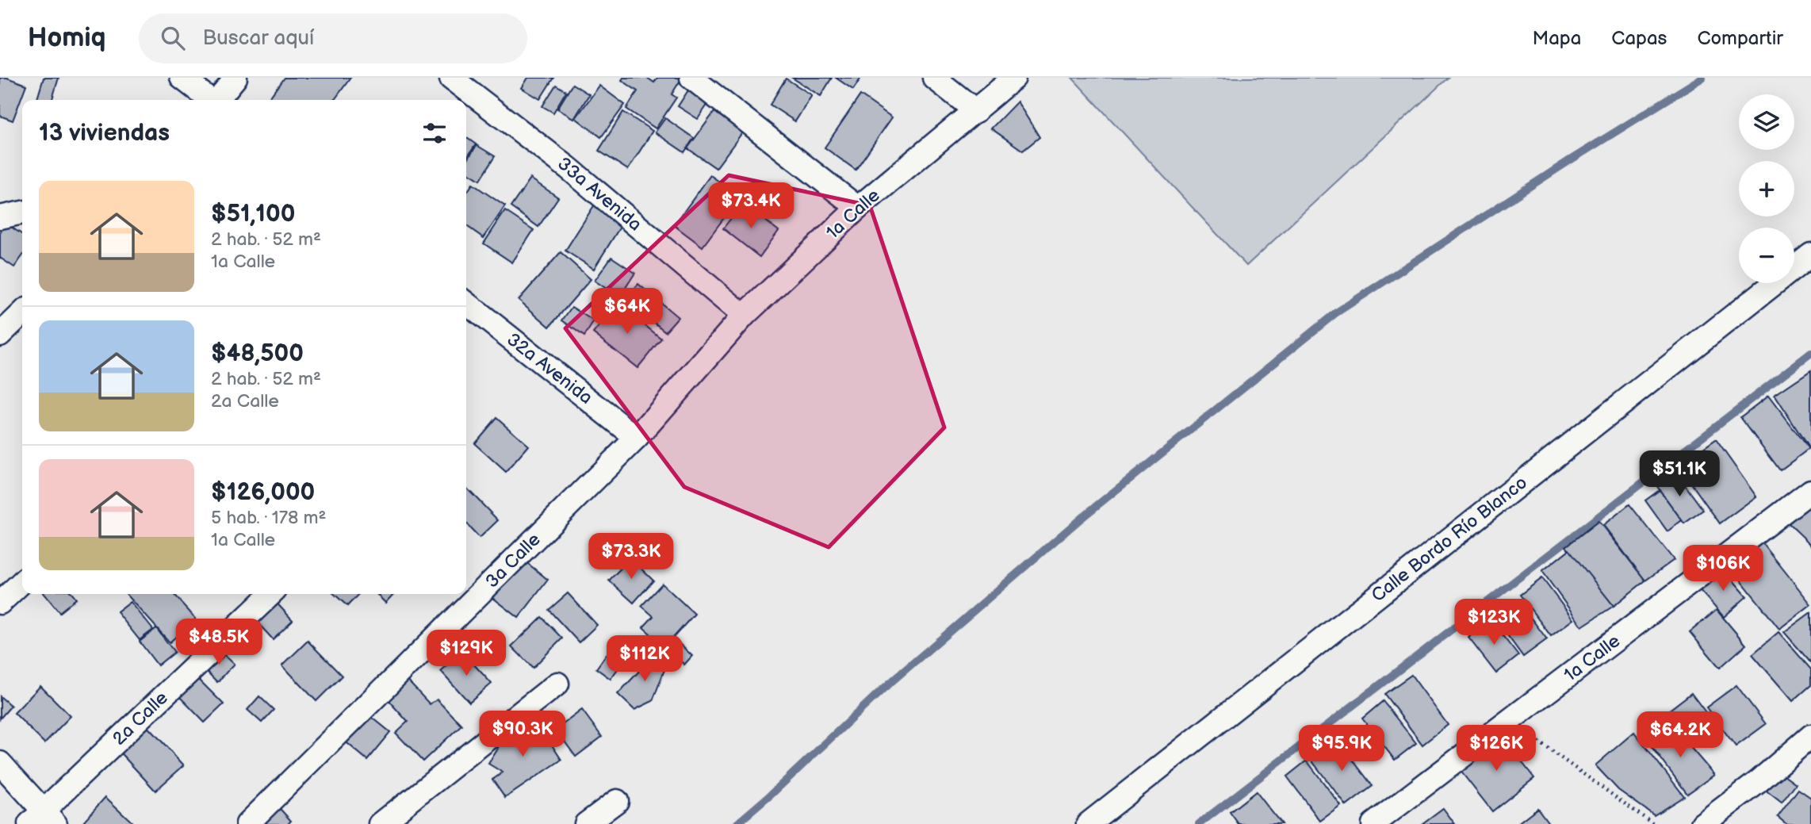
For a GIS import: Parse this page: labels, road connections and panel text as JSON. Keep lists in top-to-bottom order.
{
  "streets": {
    "street": [
      "33a Avenida",
      "1a Calle",
      "32a Avenida",
      "Calle Bordo Río Blanco",
      "3a Calle",
      "2a Calle"
    ]
  },
  "crossings": [
    ["33a Avenida", "1a Calle"],
    ["1a Calle", "32a Avenida"],
    ["1a Calle", "3a Calle"],
    ["32a Avenida", "3a Calle"]
  ],
  "page": {
    "header": "Homiq",
    "search": "Buscar aquí",
    "nav": ["Mapa", "Capas", "Compartir"],
    "map_buttons": ["+", "−"],
    "heading": "13 viviendas",
    "list": [
      {
        "name": "$51,100",
        "note": "2 hab. · 52 m² · 1a Calle"
      },
      {
        "name": "$48,500",
        "note": "2 hab. · 52 m² · 2a Calle"
      },
      {
        "name": "$126,000",
        "note": "5 hab. · 178 m² · 1a Calle"
      }
    ],
    "price": [
      "$73.4K",
      "$64K",
      "$51.1K",
      "$73.3K",
      "$106K",
      "$123K",
      "$48.5K",
      "$129K",
      "$112K",
      "$90.3K",
      "$64.2K",
      "$95.9K",
      "$126K"
    ]
  }
}
